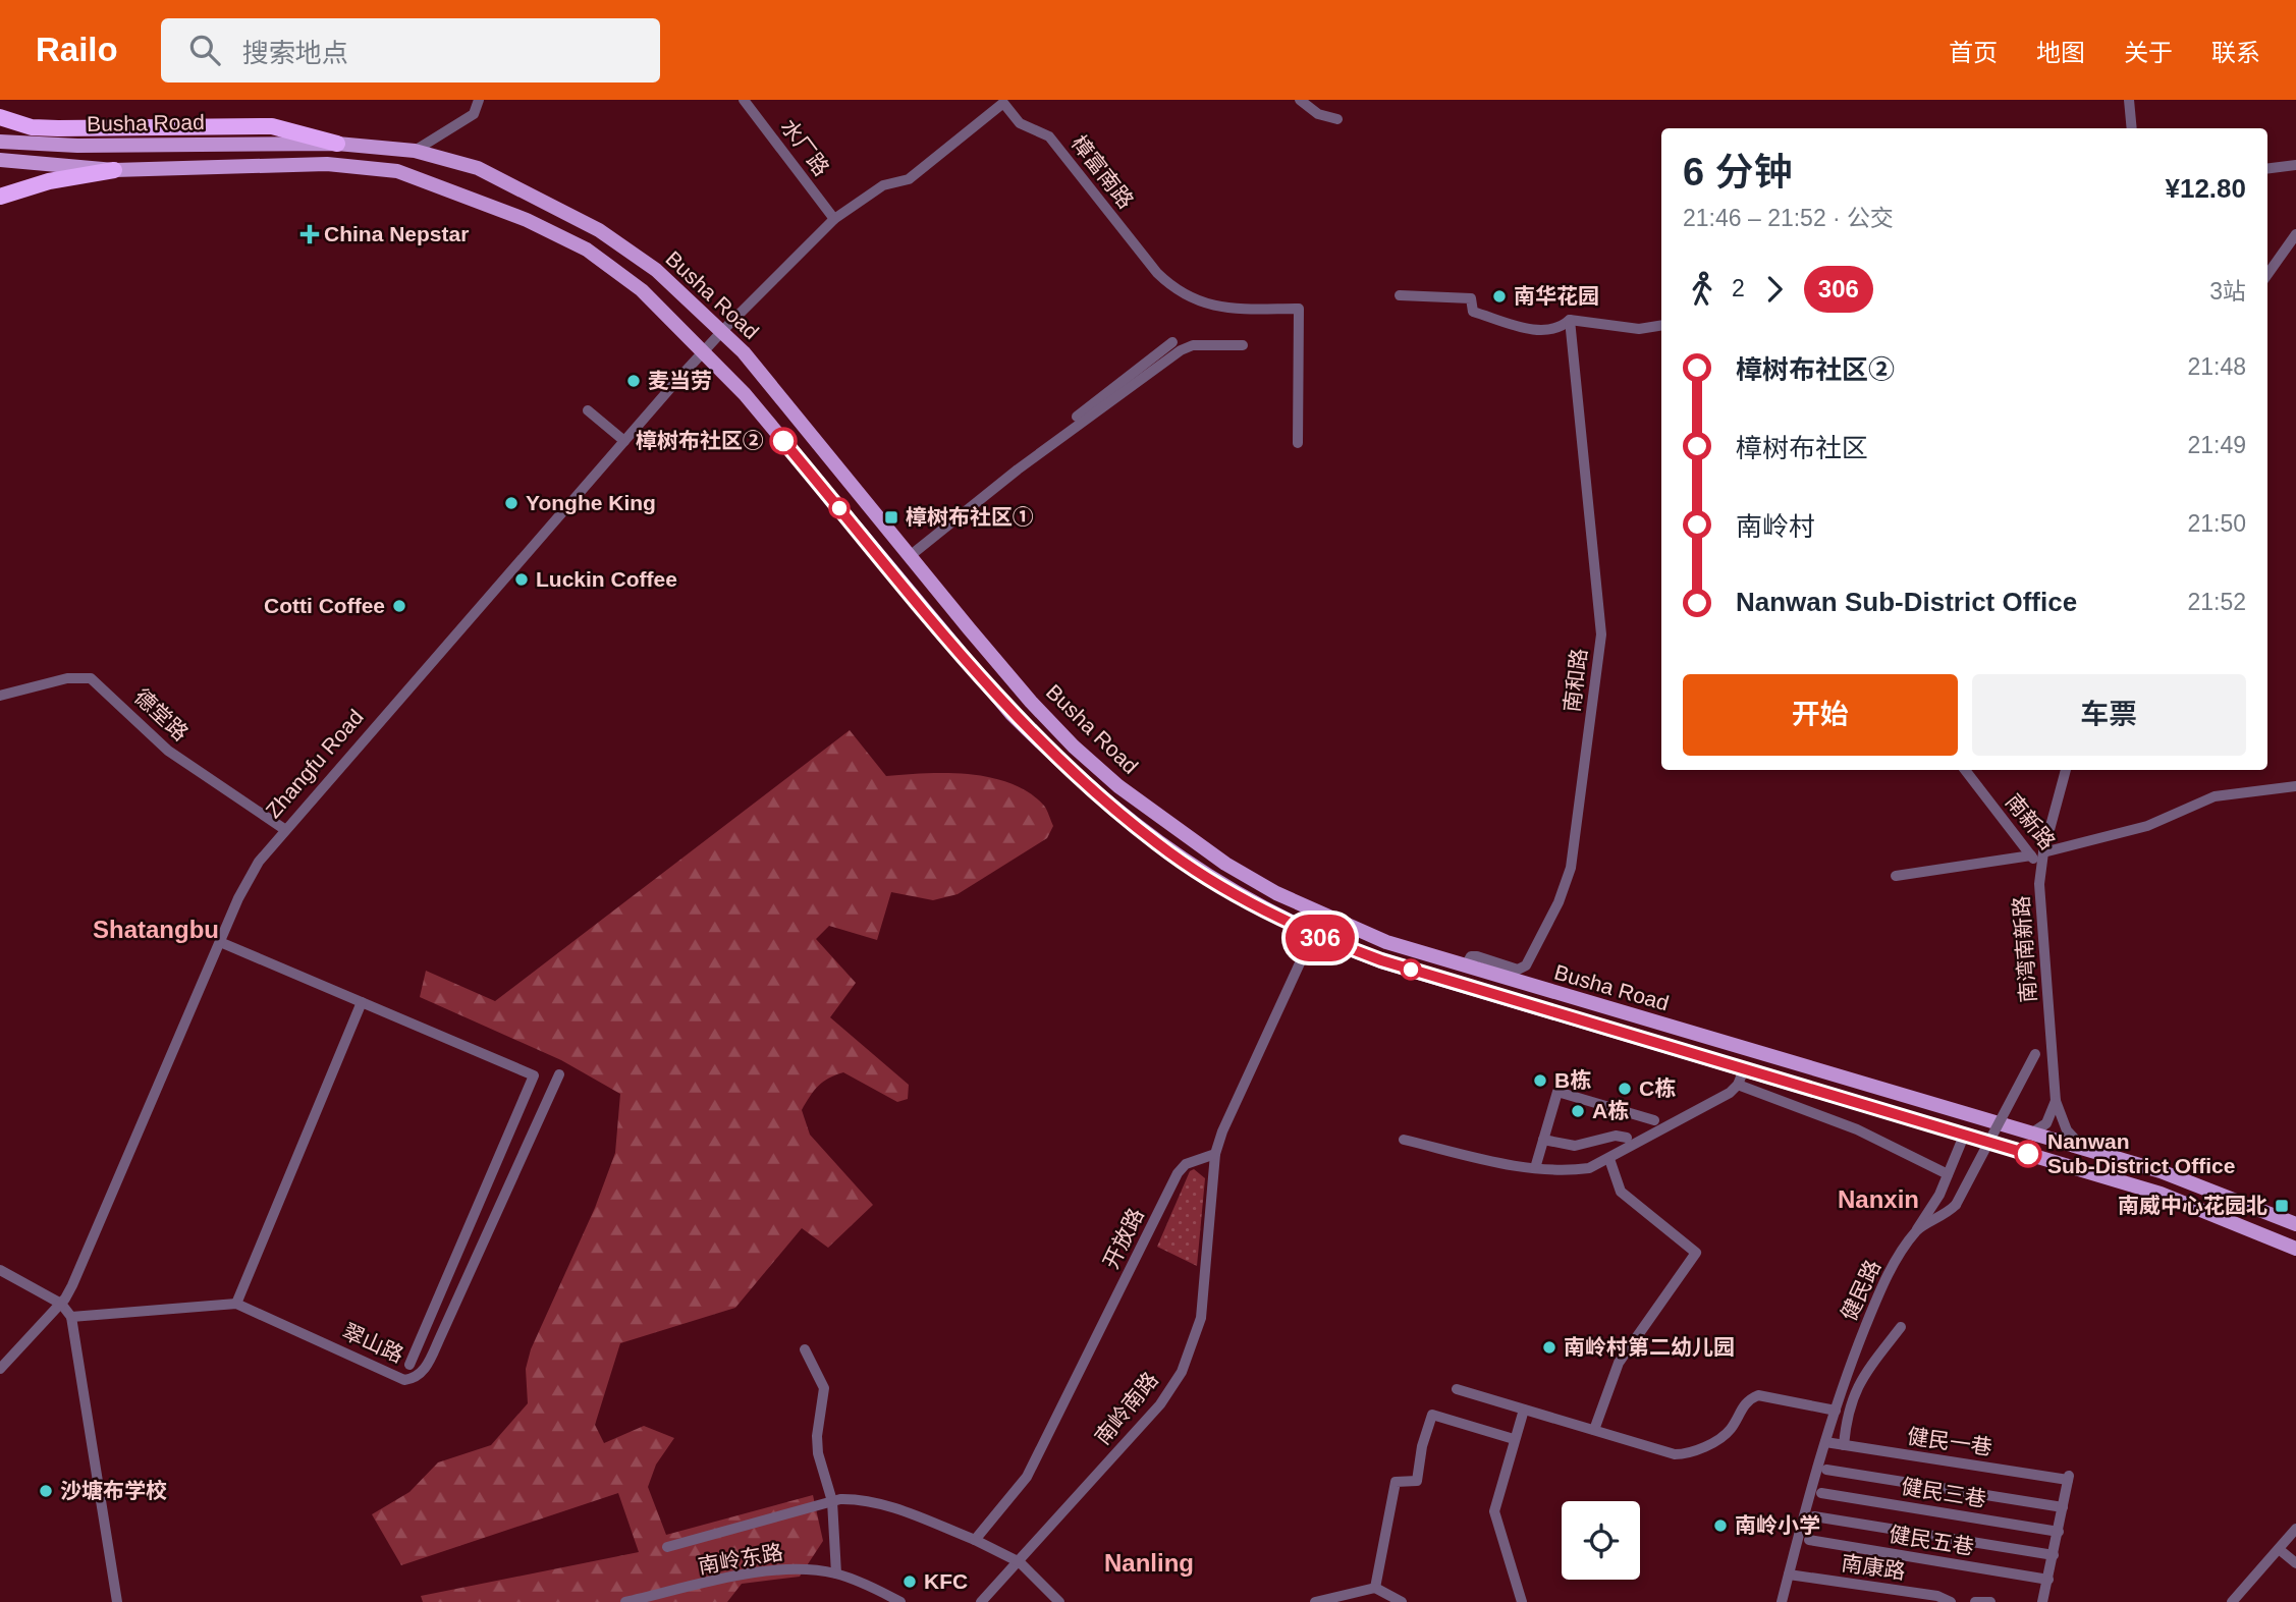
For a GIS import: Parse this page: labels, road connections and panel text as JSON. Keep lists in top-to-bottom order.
{
  "streets": {
    "main road": ["Busha Road"],
    "street": [
      "水厂路",
      "樟富南路",
      "南和路",
      "德堂路",
      "Zhangfu Road",
      "南新路",
      "南湾南新路",
      "开放路",
      "健民路",
      "翠山路",
      "南岭南路",
      "健民一巷",
      "健民三巷",
      "健民五巷",
      "南岭东路",
      "南康路"
    ]
  },
  "crossings": [
    ["Busha Road", "樟富南路"],
    ["Busha Road", "南和路"],
    ["Busha Road", "Zhangfu Road"],
    ["Busha Road", "南湾南新路"],
    ["水厂路", "樟富南路"],
    ["樟富南路", "Zhangfu Road"],
    ["德堂路", "Zhangfu Road"],
    ["南新路", "南湾南新路"],
    ["南湾南新路", "健民路"],
    ["开放路", "南岭南路"],
    ["健民路", "健民一巷"],
    ["健民路", "南康路"]
  ],
  "districts": ["Shatangbu", "Nanxin", "Nanling"],
  "places": {
    "health": ["China Nepstar"],
    "other": [
      "南华花园",
      "麦当劳",
      "樟树布社区②",
      "Yonghe King",
      "Luckin Coffee",
      "Cotti Coffee",
      "B栋",
      "C栋",
      "A栋",
      "Nanwan Sub-District Office",
      "南岭村第二幼儿园",
      "沙塘布学校",
      "南岭小学",
      "KFC"
    ],
    "transit": ["樟树布社区①", "南威中心花园北"]
  },
  "lines": ["bus line 306"],
  "page": {
    "header": "Railo",
    "search": "搜索地点",
    "nav": [
      "首页",
      "地图",
      "关于",
      "联系"
    ],
    "on_map": "306",
    "heading": ["6 分钟", "21:46 – 21:52 · 公交", "¥12.80"],
    "legs": ["2", "306", "3站"],
    "list": [
      {
        "name": "樟树布社区②",
        "value": "21:48"
      },
      {
        "name": "樟树布社区",
        "value": "21:49"
      },
      {
        "name": "南岭村",
        "value": "21:50"
      },
      {
        "name": "Nanwan Sub-District Office",
        "value": "21:52"
      }
    ],
    "buttons": ["开始", "车票"]
  }
}
